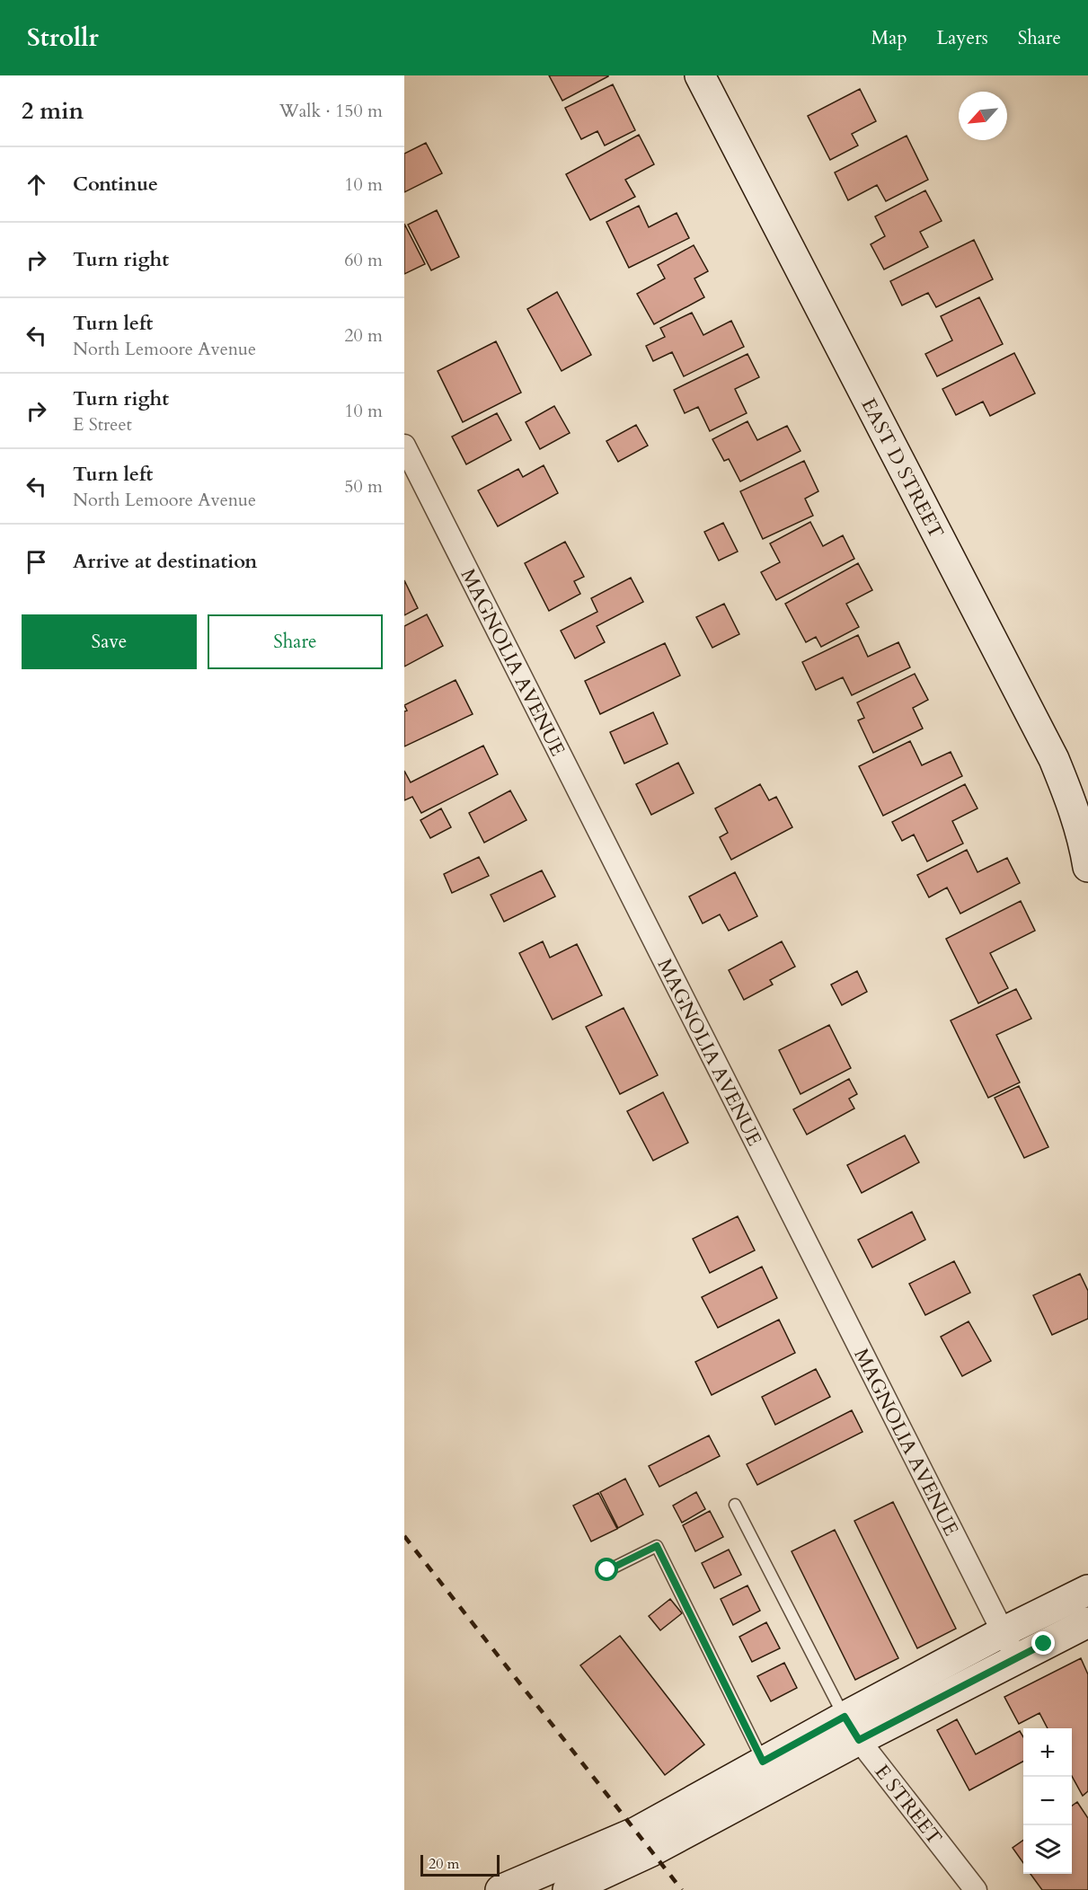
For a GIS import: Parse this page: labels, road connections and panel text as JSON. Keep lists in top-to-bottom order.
{
  "streets": {
    "main road": ["EAST D STREET"],
    "street": ["MAGNOLIA AVENUE", "E STREET"]
  },
  "scale_bar": "20 m",
  "north": "bottom left",
  "page": {
    "header": "Strollr",
    "nav": ["Map", "Layers", "Share"],
    "heading": ["2 min", "Walk · 150 m"],
    "list": [
      ["Continue", "10 m"],
      ["Turn right", "60 m"],
      ["Turn left", "North Lemoore Avenue", "20 m"],
      ["Turn right", "E Street", "10 m"],
      ["Turn left", "North Lemoore Avenue", "50 m"],
      "Arrive at destination"
    ],
    "buttons": ["Save", "Share"],
    "map_buttons": ["+", "−"],
    "scale": "20 m"
  }
}
